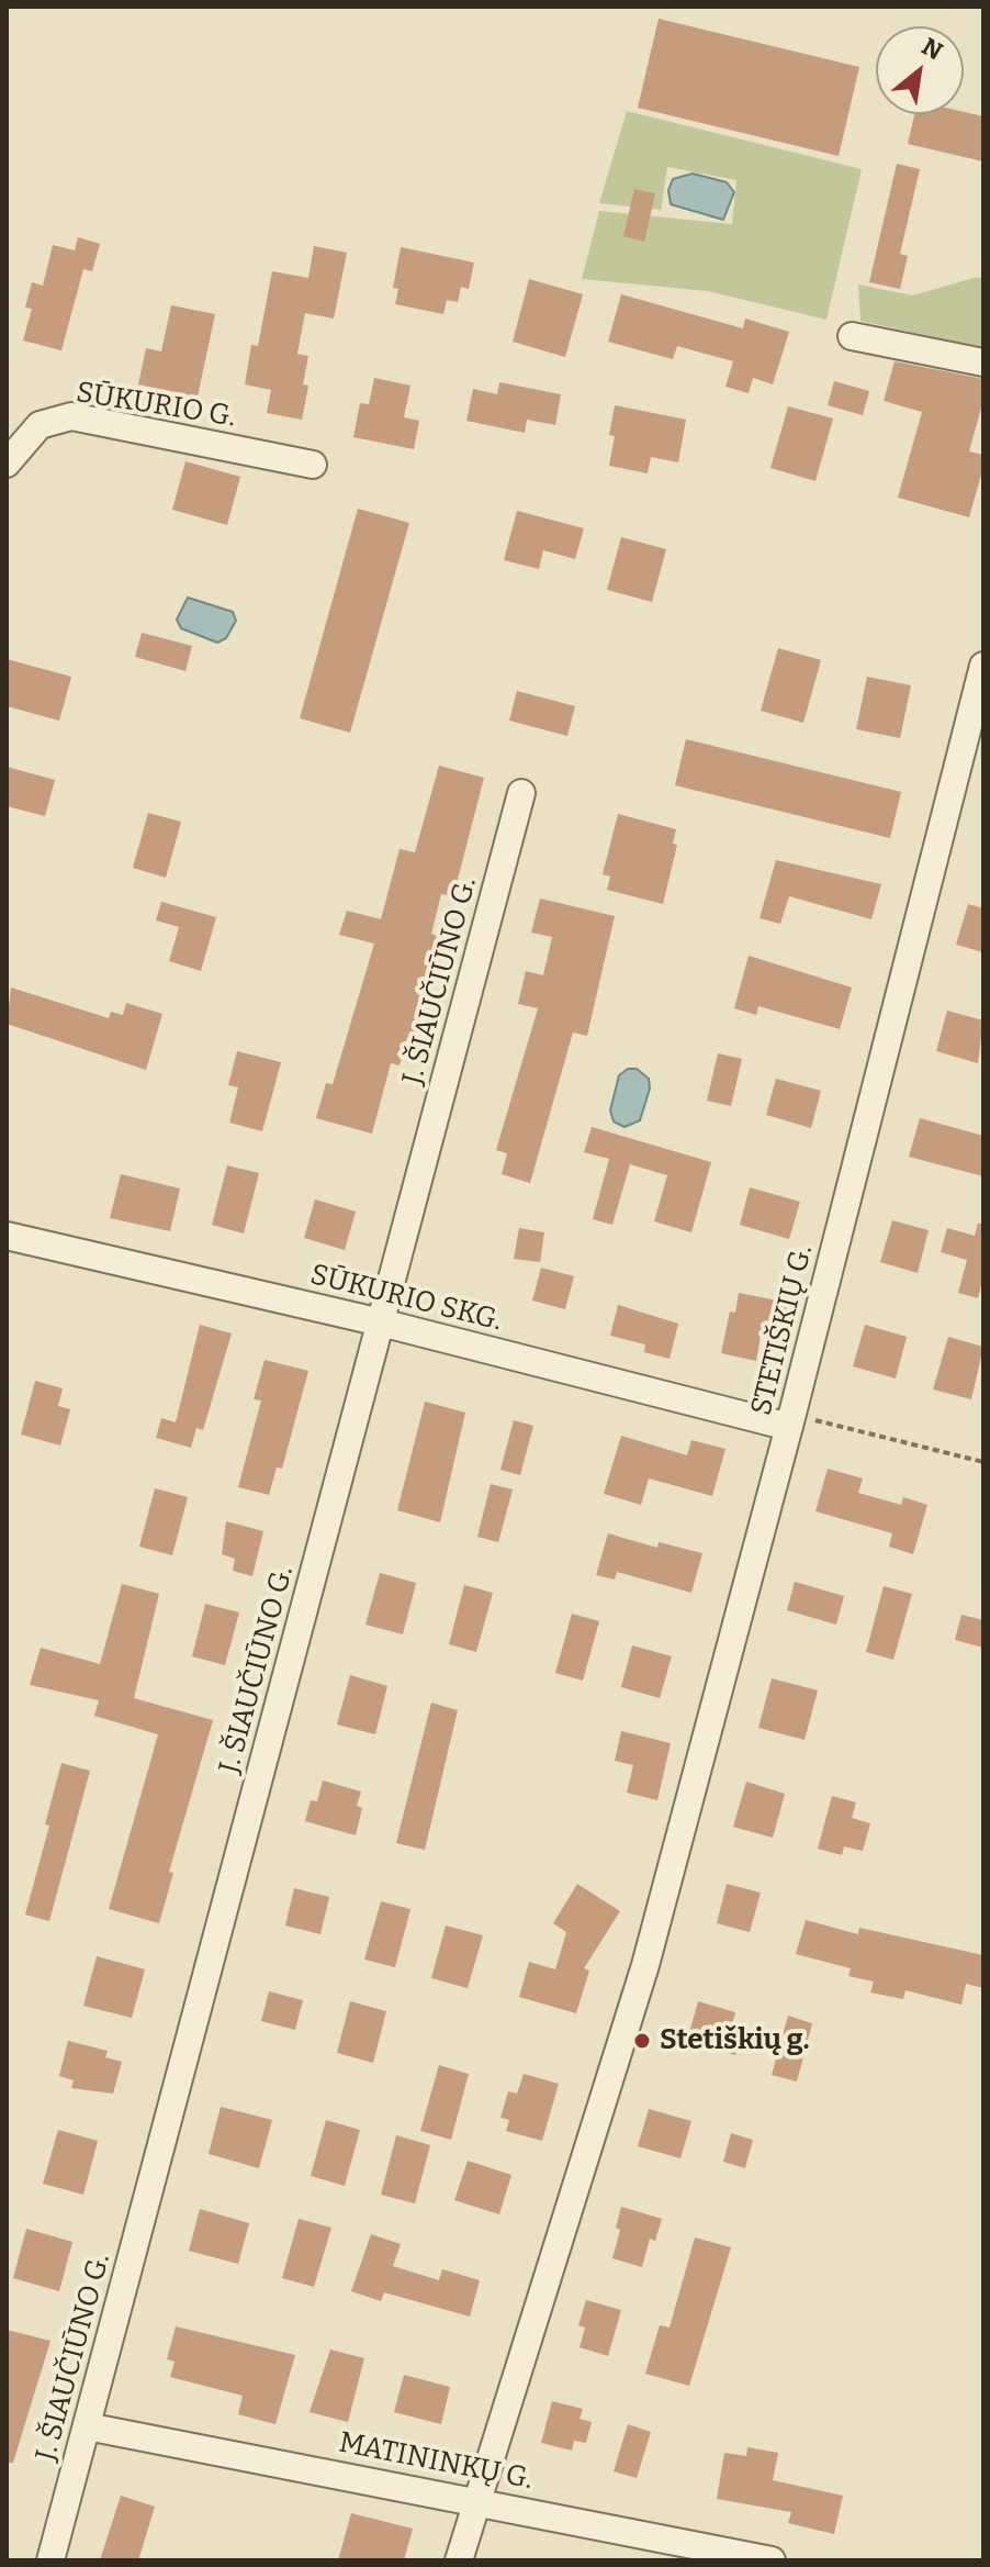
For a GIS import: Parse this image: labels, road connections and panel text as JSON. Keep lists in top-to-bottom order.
{
  "streets": {
    "street": [
      "SŪKURIO G.",
      "J. ŠIAUČIŪNO G.",
      "SŪKURIO SKG.",
      "STETIŠKIŲ G.",
      "MATININKŲ G."
    ]
  },
  "crossings": [
    ["J. ŠIAUČIŪNO G.", "SŪKURIO SKG."],
    ["J. ŠIAUČIŪNO G.", "MATININKŲ G."],
    ["SŪKURIO SKG.", "STETIŠKIŲ G."],
    ["STETIŠKIŲ G.", "MATININKŲ G."]
  ],
  "places": ["Stetiškių g."],
  "north": "top right"
}
